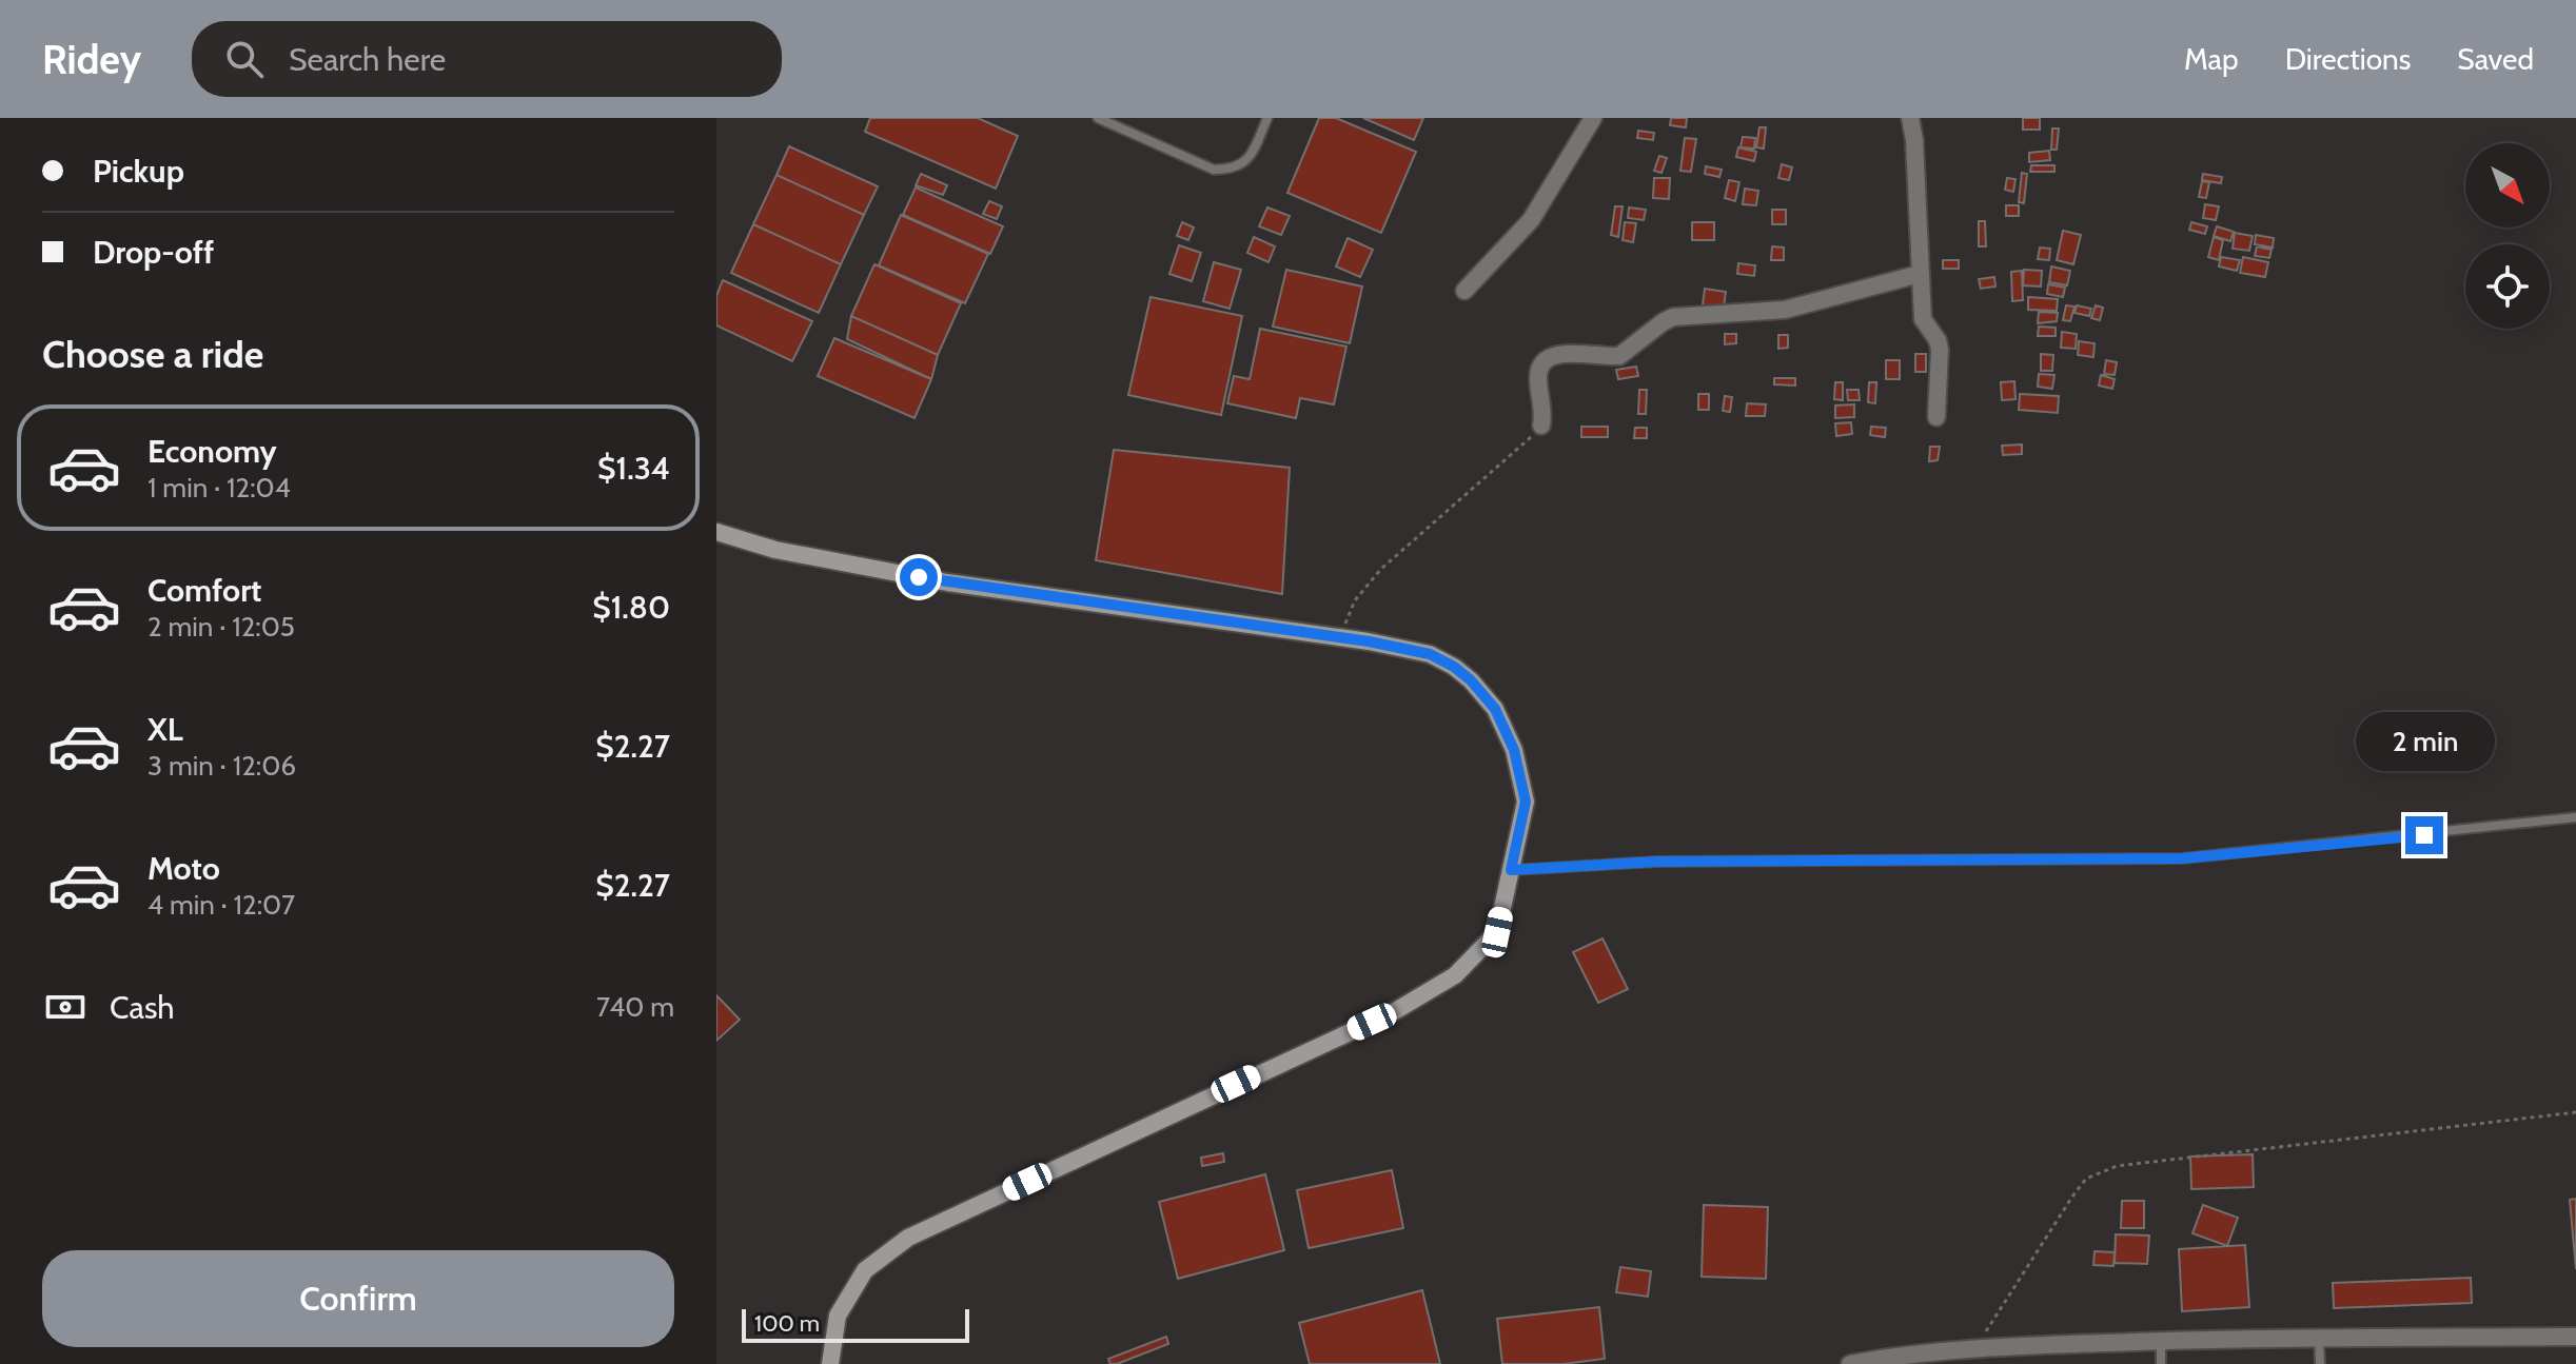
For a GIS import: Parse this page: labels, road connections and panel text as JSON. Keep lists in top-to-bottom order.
{
  "scale_bar": "100 m",
  "north": "bottom right",
  "page": {
    "header": "Ridey",
    "search": "Search here",
    "nav": ["Map", "Directions", "Saved"],
    "banner": ["Pickup", "Drop-off"],
    "heading": "Choose a ride",
    "list": [
      {
        "name": "Economy",
        "note": "1 min · 12:04",
        "value": "$1.34"
      },
      {
        "name": "Comfort",
        "note": "2 min · 12:05",
        "value": "$1.80"
      },
      {
        "name": "XL",
        "note": "3 min · 12:06",
        "value": "$2.27"
      },
      {
        "name": "Moto",
        "note": "4 min · 12:07",
        "value": "$2.27"
      }
    ],
    "bubble": "2 min",
    "pay": ["Cash", "740 m"],
    "buttons": "Confirm",
    "scale": "100 m"
  }
}
